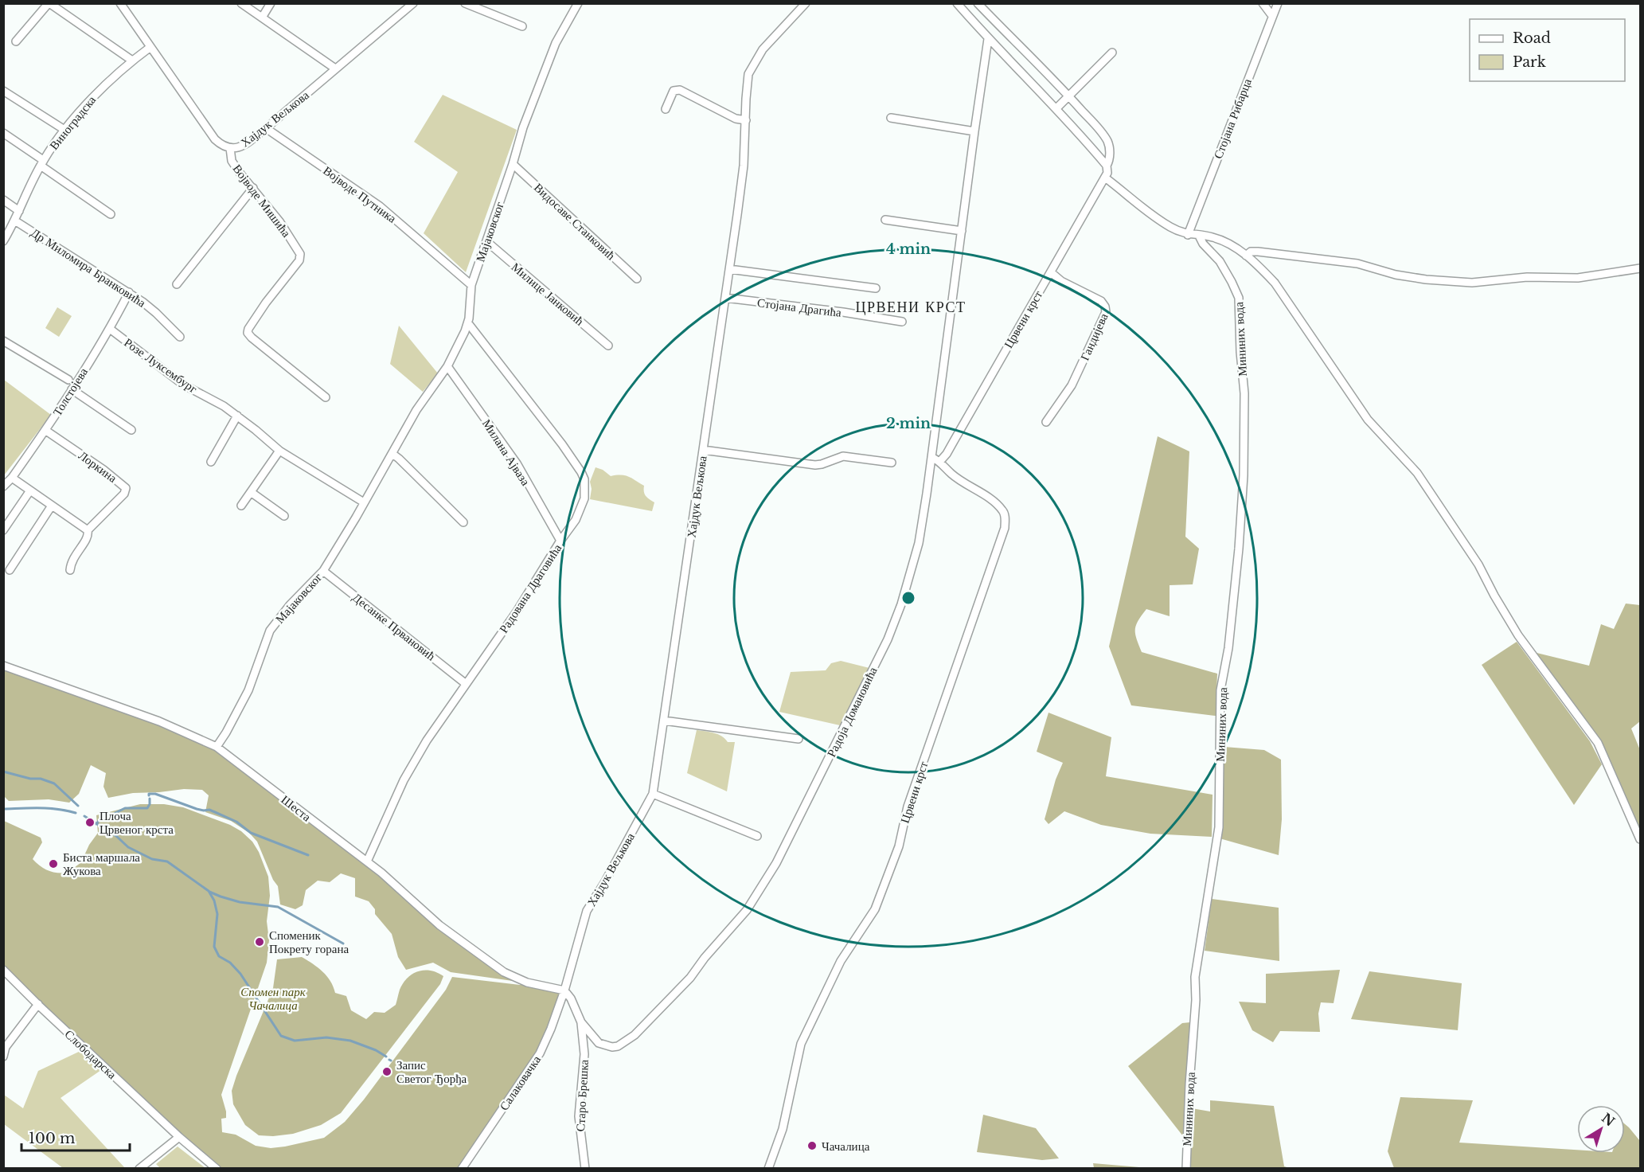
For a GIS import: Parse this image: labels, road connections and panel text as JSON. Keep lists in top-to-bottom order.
{
  "streets": {
    "street": [
      "Хајдук Вељкова",
      "Стојана Рибарца",
      "Виноградска",
      "Војводе Путника",
      "Војводе Мишића",
      "Видосаве Станковић",
      "Мајаковског",
      "Др Миломира Бранковића",
      "Милице Јанковић",
      "Стојана Драгића",
      "Црвени крст",
      "Гандијева",
      "Мининих вода",
      "Розе Луксембург",
      "Толстојева",
      "Милана Ајваза",
      "Лоркина",
      "Радована Драговића",
      "Десанке Првановић",
      "Радоја Домановића",
      "Шеста",
      "Слободарска",
      "Салаковачка",
      "Старо Брешка"
    ]
  },
  "crossings": [
    ["Хајдук Вељкова", "Виноградска"],
    ["Хајдук Вељкова", "Војводе Путника"],
    ["Хајдук Вељкова", "Војводе Мишића"],
    ["Хајдук Вељкова", "Стојана Драгића"],
    ["Хајдук Вељкова", "Радоја Домановића"],
    ["Хајдук Вељкова", "Шеста"],
    ["Хајдук Вељкова", "Салаковачка"],
    ["Виноградска", "Др Миломира Бранковића"],
    ["Војводе Путника", "Мајаковског"],
    ["Видосаве Станковић", "Мајаковског"],
    ["Мајаковског", "Милице Јанковић"],
    ["Мајаковског", "Розе Луксембург"],
    ["Мајаковског", "Милана Ајваза"],
    ["Мајаковског", "Радована Драговића"],
    ["Мајаковског", "Десанке Првановић"],
    ["Мајаковског", "Шеста"],
    ["Др Миломира Бранковића", "Толстојева"],
    ["Црвени крст", "Гандијева"],
    ["Црвени крст", "Радоја Домановића"],
    ["Розе Луксембург", "Толстојева"],
    ["Толстојева", "Лоркина"],
    ["Милана Ајваза", "Радована Драговића"],
    ["Радована Драговића", "Десанке Првановић"],
    ["Радована Драговића", "Шеста"],
    ["Радоја Домановића", "Шеста"],
    ["Радоја Домановића", "Салаковачка"],
    ["Радоја Домановића", "Старо Брешка"],
    ["Шеста", "Салаковачка"]
  ],
  "districts": ["ЦРВЕНИ КРСТ"],
  "parks": ["Спомен парк Чачалица"],
  "places": [
    "Плоча Црвеног крста",
    "Биста маршала Жукова",
    "Споменик Покрету горана",
    "Запис Светог Ђорђа",
    "Чачалица"
  ],
  "legend": ["Road", "Park"],
  "scale_bar": "100 m",
  "north": "top right",
  "rings": ["4 min", "2 min"]
}
